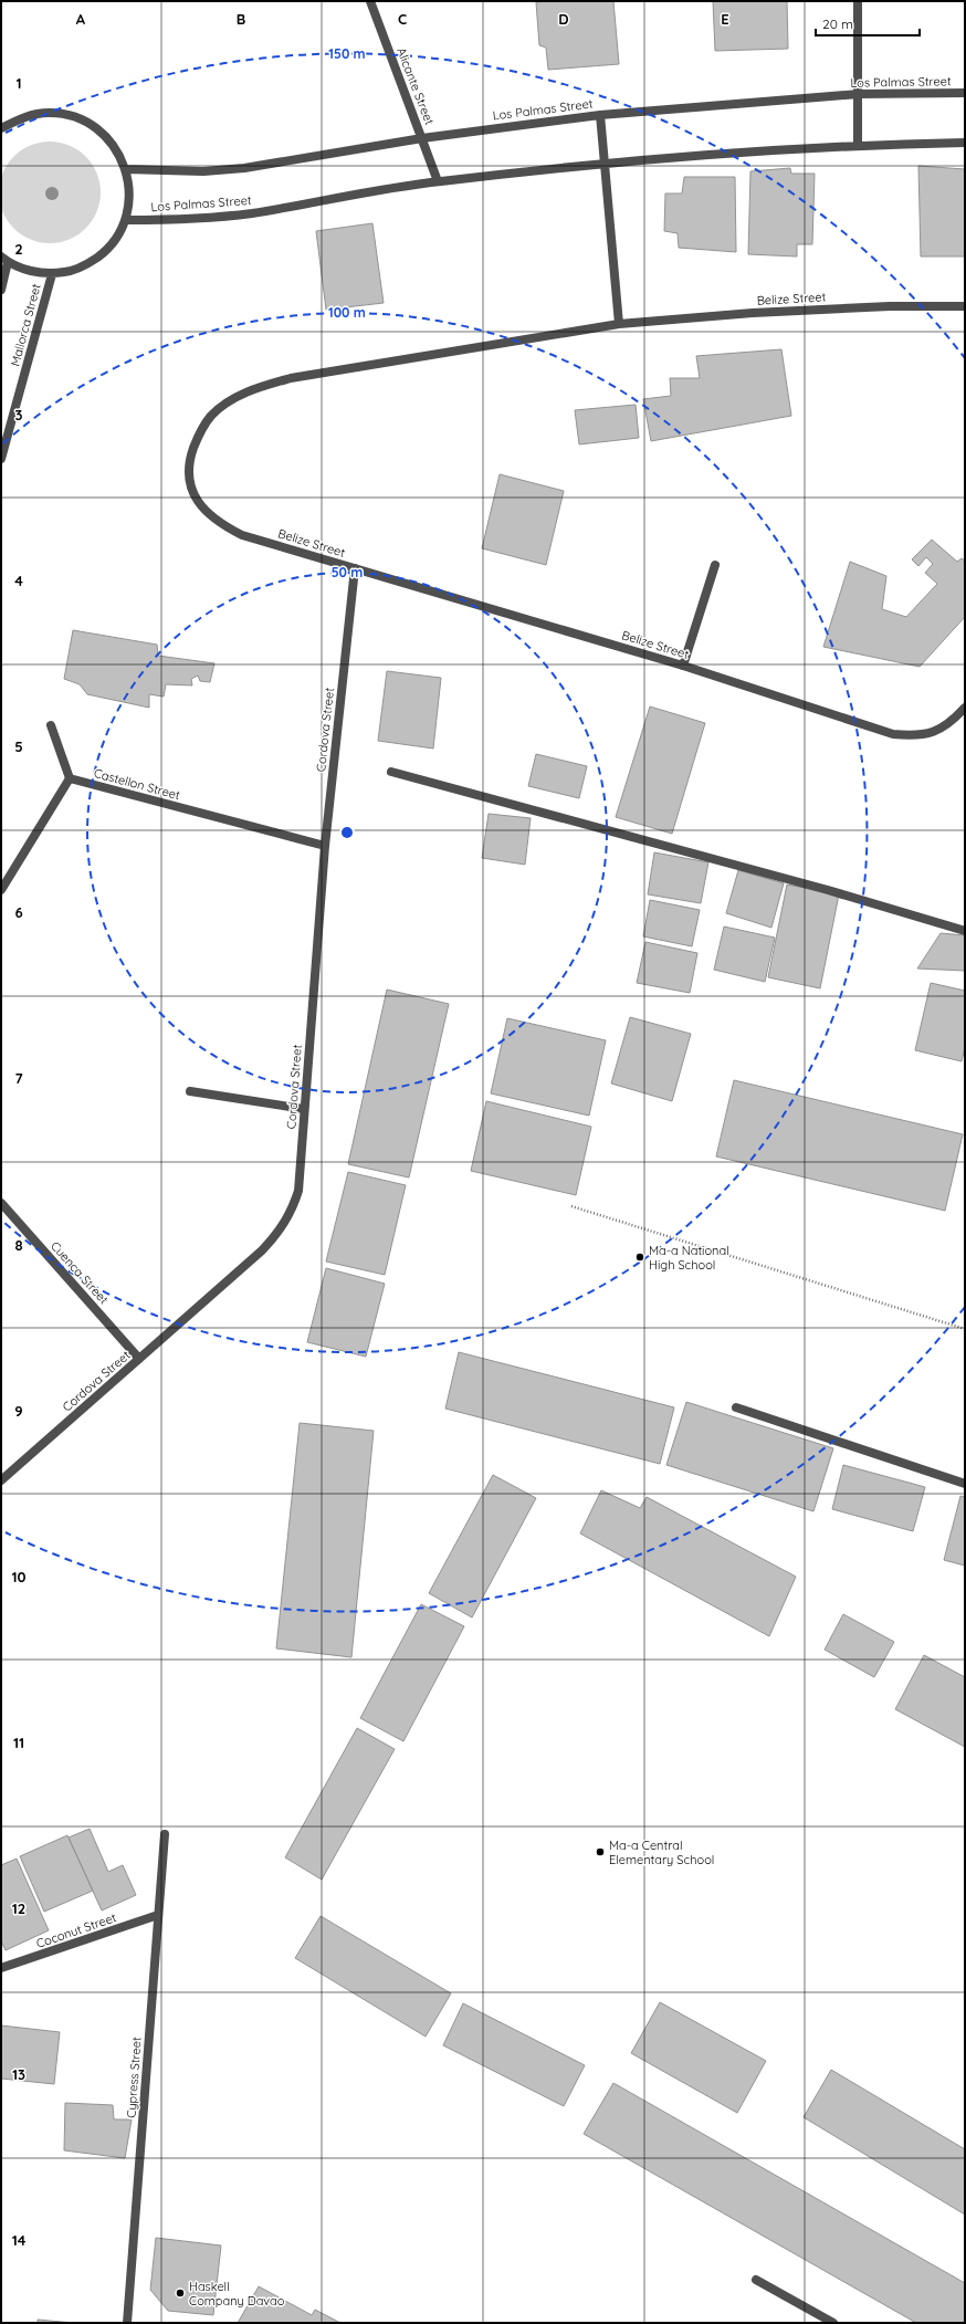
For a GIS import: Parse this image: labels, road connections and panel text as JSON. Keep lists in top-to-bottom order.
{
  "streets": {
    "street": [
      "Los Palmas Street",
      "Alicante Street",
      "Belize Street",
      "Mallorca Street",
      "Cordova Street",
      "Castellon Street",
      "Cuenca Street",
      "Coconut Street",
      "Cypress Street"
    ]
  },
  "crossings": [
    ["Los Palmas Street", "Alicante Street"],
    ["Belize Street", "Cordova Street"],
    ["Cordova Street", "Castellon Street"],
    ["Cordova Street", "Cuenca Street"],
    ["Coconut Street", "Cypress Street"]
  ],
  "places": ["Ma-a National High School", "Ma-a Central Elementary School", "Haskell Company Davao"],
  "scale_bar": "20 m",
  "grid": {
    "columns": [
      "A",
      "B",
      "C",
      "D",
      "E"
    ],
    "rows": [
      "1",
      "2",
      "3",
      "4",
      "5",
      "6",
      "7",
      "8",
      "9",
      "10",
      "11",
      "12",
      "13",
      "14"
    ]
  },
  "rings": ["150 m", "100 m", "50 m"]
}
